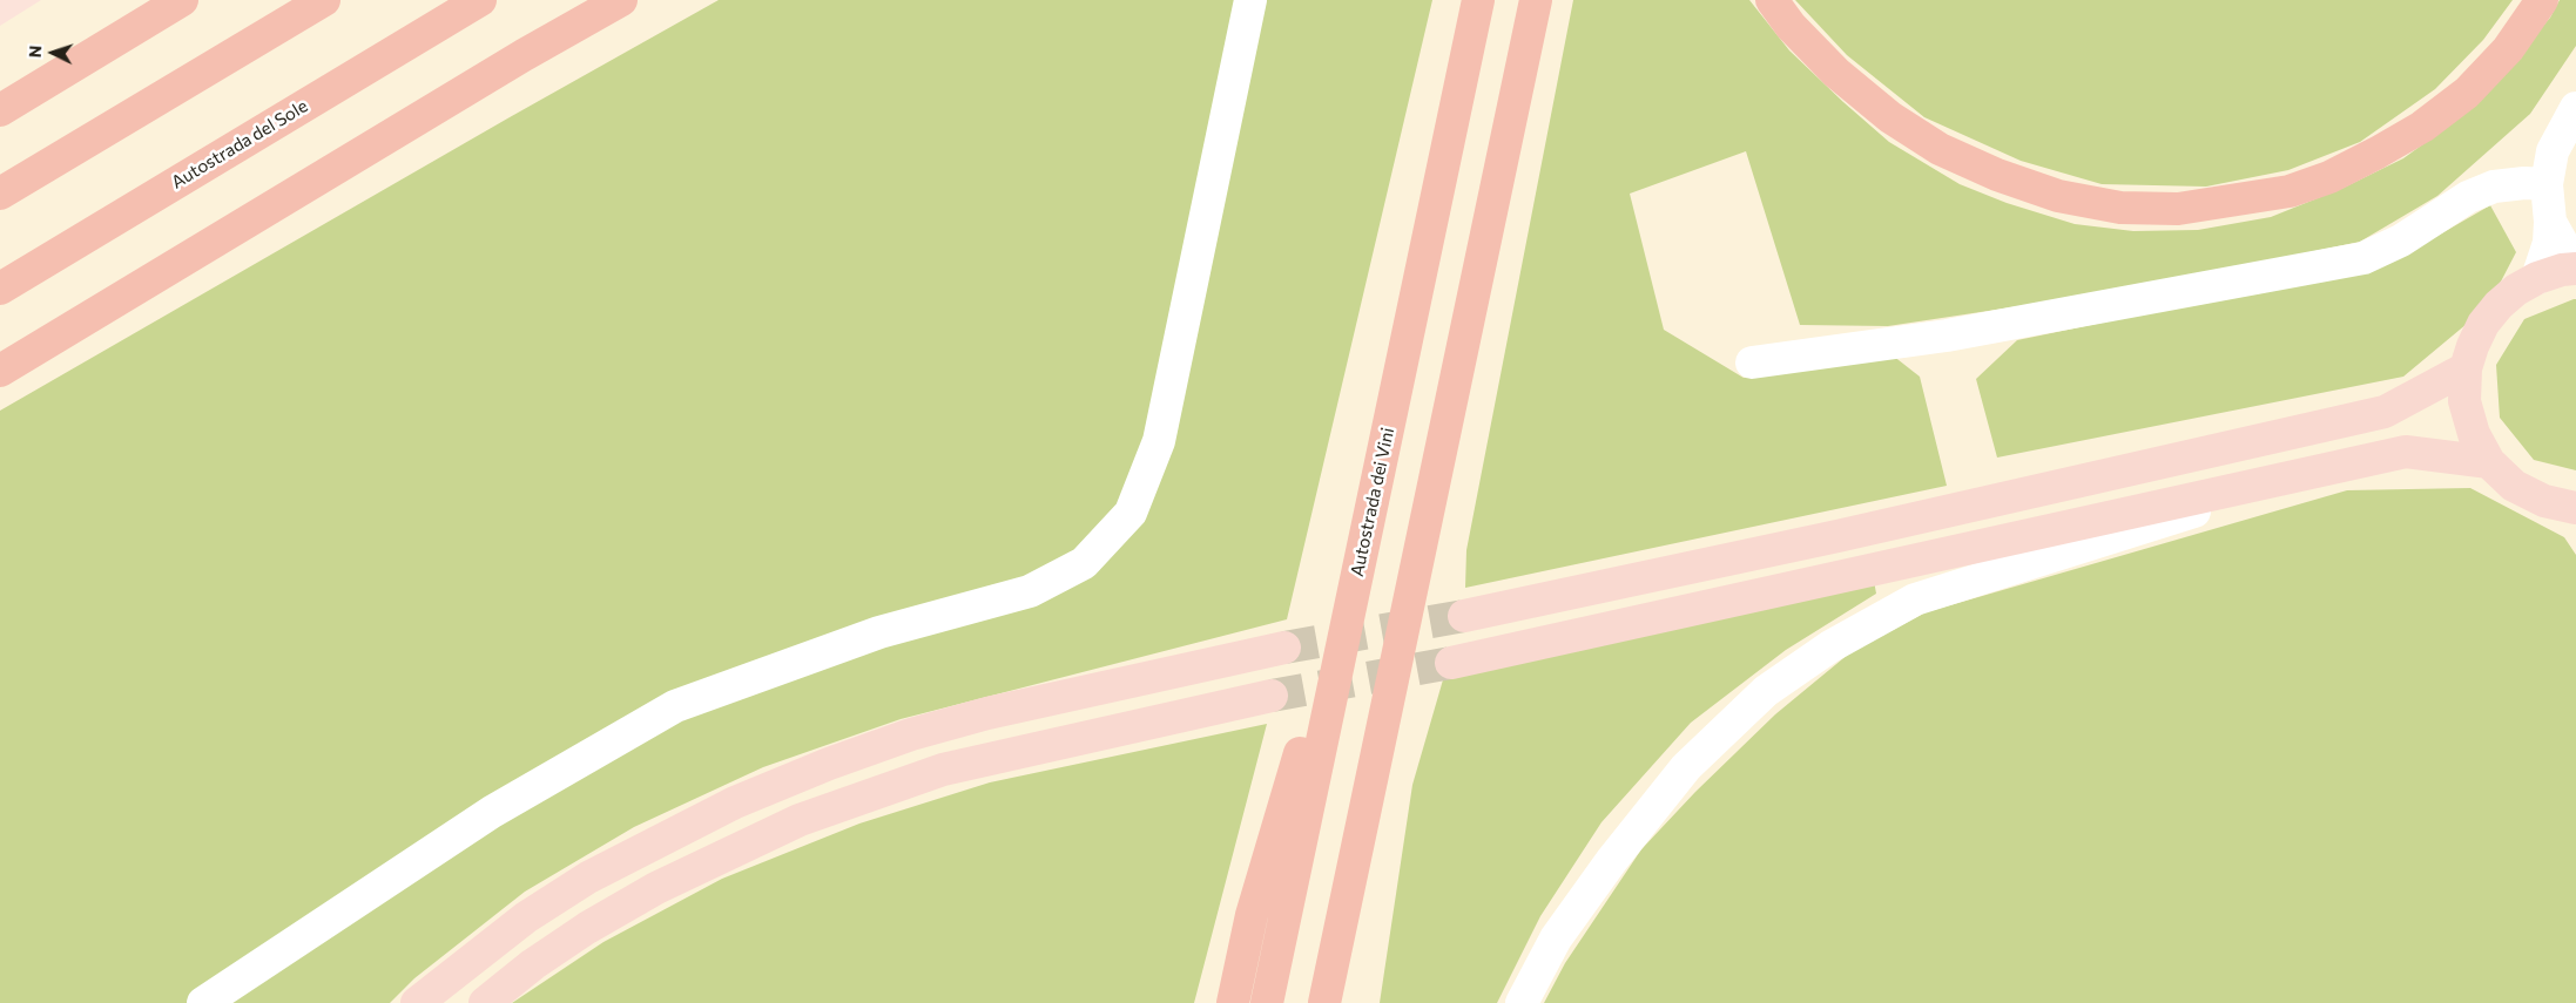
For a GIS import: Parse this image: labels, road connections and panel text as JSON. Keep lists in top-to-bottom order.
{
  "streets": {
    "highway": ["Autostrada del Sole", "Autostrada dei Vini"]
  },
  "north": "left"
}
